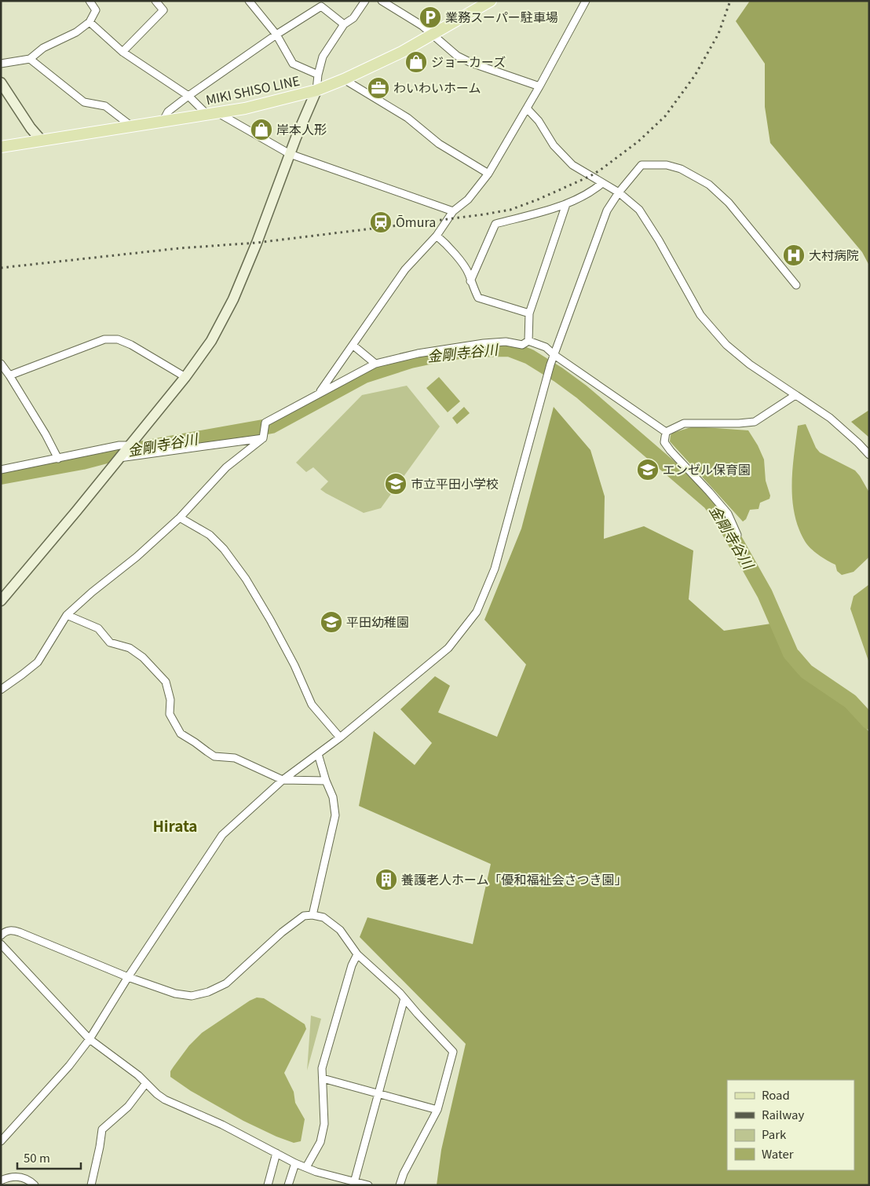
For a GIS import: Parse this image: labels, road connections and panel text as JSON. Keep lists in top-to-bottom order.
{
  "streets": {
    "main road": ["MIKI SHISO LINE"]
  },
  "districts": ["Hirata"],
  "water": ["金剛寺谷川"],
  "places": {
    "parking": ["業務スーパー駐車場"],
    "shop": ["ジョーカーズ", "岸本人形"],
    "office": ["わいわいホーム"],
    "station": ["Ōmura"],
    "hospital": ["大村病院"],
    "school or university": ["エンゼル保育園", "市立平田小学校", "平田幼稚園"],
    "building": ["養護老人ホーム「優和福祉会さつき園」"]
  },
  "legend": [
    "Road",
    "Railway",
    "Park",
    "Water"
  ],
  "scale_bar": "50 m"
}
